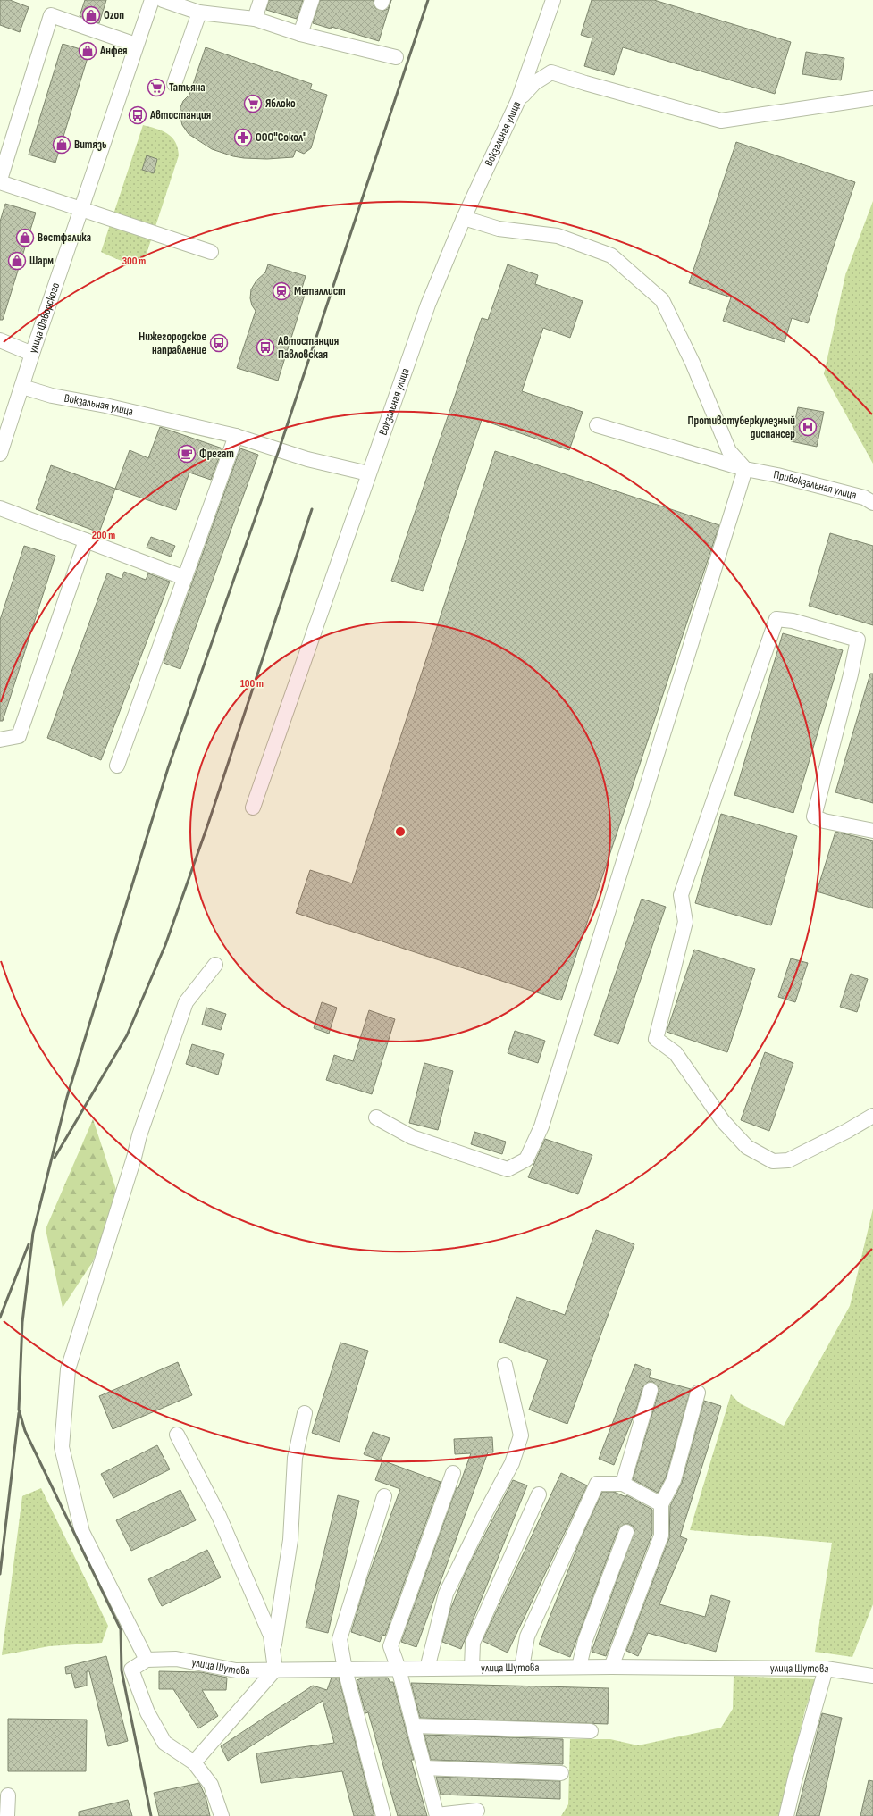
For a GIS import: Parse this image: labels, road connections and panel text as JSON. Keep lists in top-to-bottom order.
{
  "streets": {
    "street": [
      "Вокзальная улица",
      "улица Фаворского",
      "Привокзальная улица",
      "улица Шутова"
    ]
  },
  "crossings": [
    ["Вокзальная улица", "улица Фаворского"]
  ],
  "places": {
    "shop": [
      "Ozon",
      "Анфея",
      "Витязь",
      "Вестфалика",
      "Шарм"
    ],
    "supermarket": ["Татьяна", "Яблоко"],
    "bus stop": ["Автостанция", "Нижегородское направление", "Автостанция Павловская"],
    "pharmacy": ["ООО\"Сокол\""],
    "station": ["Металлист"],
    "hospital": ["Противотуберкулезный диспансер"],
    "cafe": ["Фрегат"]
  },
  "rings": ["300 m", "200 m", "100 m"]
}
